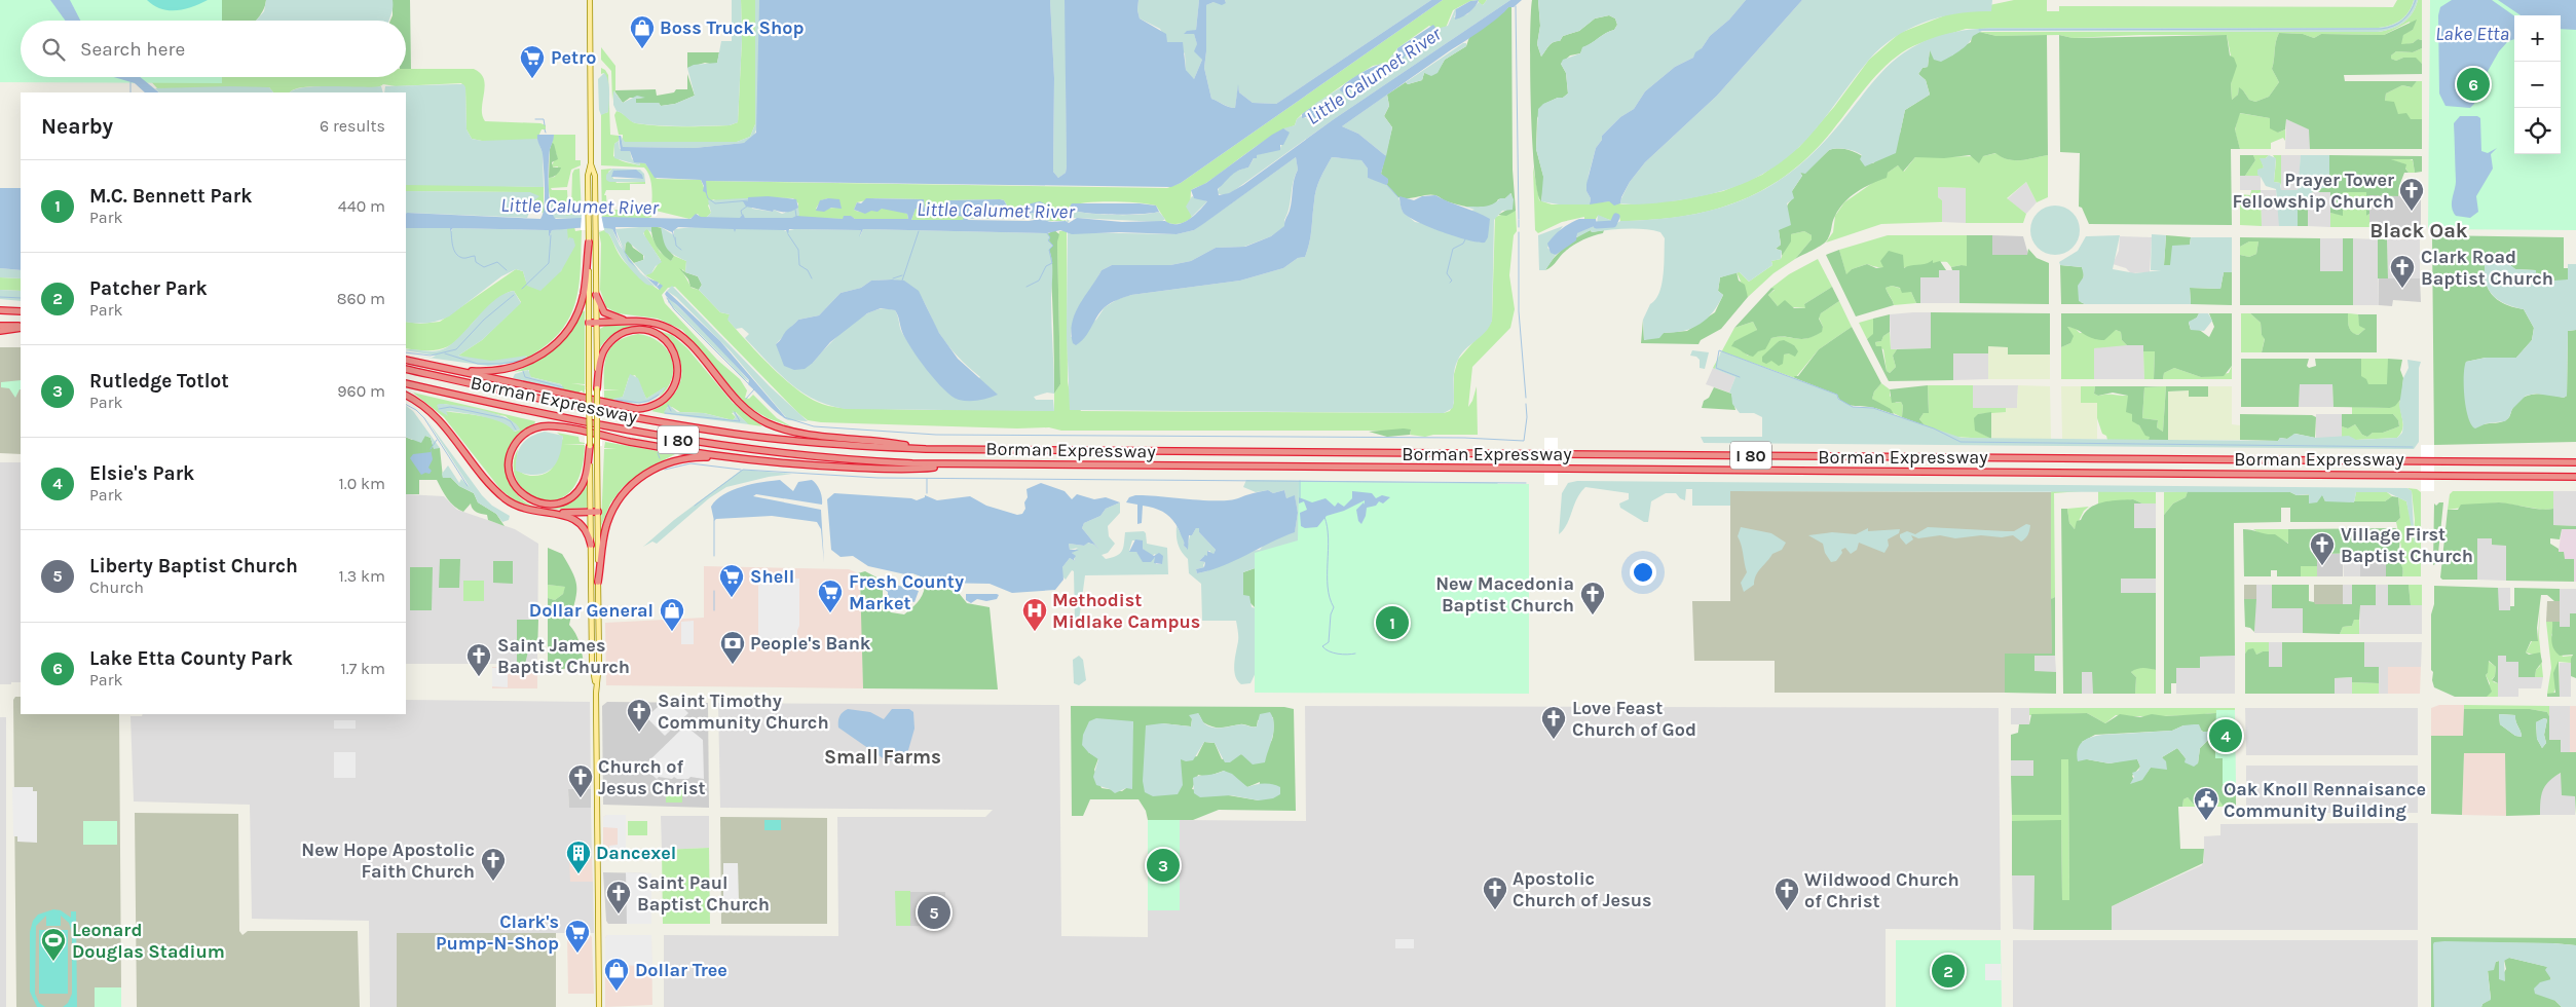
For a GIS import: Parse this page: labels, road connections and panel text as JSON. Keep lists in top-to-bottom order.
{
  "streets": {
    "highway": ["Borman Expressway", "I 80"]
  },
  "districts": ["Black Oak", "Small Farms"],
  "water": ["Lake Etta", "Little Calumet River"],
  "places": {
    "shop": ["Boss Truck Shop", "Dollar General", "Dollar Tree"],
    "supermarket": [
      "Petro",
      "Shell",
      "Fresh County Market",
      "Clark's Pump-N-Shop"
    ],
    "church": [
      "Prayer Tower Fellowship Church",
      "Clark Road Baptist Church",
      "Village First Baptist Church",
      "New Macedonia Baptist Church",
      "Saint James Baptist Church",
      "Saint Timothy Community Church",
      "Love Feast Church of God",
      "Church of Jesus Christ",
      "New Hope Apostolic Faith Church",
      "Apostolic Church of Jesus",
      "Wildwood Church of Christ",
      "Saint Paul Baptist Church"
    ],
    "hospital": ["Methodist Midlake Campus"],
    "bank": ["People's Bank"],
    "public building": ["Oak Knoll Rennaisance Community Building"],
    "building": ["Dancexel"],
    "sports": ["Leonard Douglas Stadium"]
  },
  "page": {
    "map_buttons": ["+", "−"],
    "search": "Search here",
    "pins": [
      "6",
      "1",
      "4",
      "3",
      "5",
      "2"
    ],
    "heading": ["Nearby", "6 results"],
    "list": [
      {
        "mark": "1",
        "name": "M.C. Bennett Park",
        "note": "Park",
        "value": "440 m"
      },
      {
        "mark": "2",
        "name": "Patcher Park",
        "note": "Park",
        "value": "860 m"
      },
      {
        "mark": "3",
        "name": "Rutledge Totlot",
        "note": "Park",
        "value": "960 m"
      },
      {
        "mark": "4",
        "name": "Elsie's Park",
        "note": "Park",
        "value": "1.0 km"
      },
      {
        "mark": "5",
        "name": "Liberty Baptist Church",
        "note": "Church",
        "value": "1.3 km"
      },
      {
        "mark": "6",
        "name": "Lake Etta County Park",
        "note": "Park",
        "value": "1.7 km"
      }
    ]
  }
}
